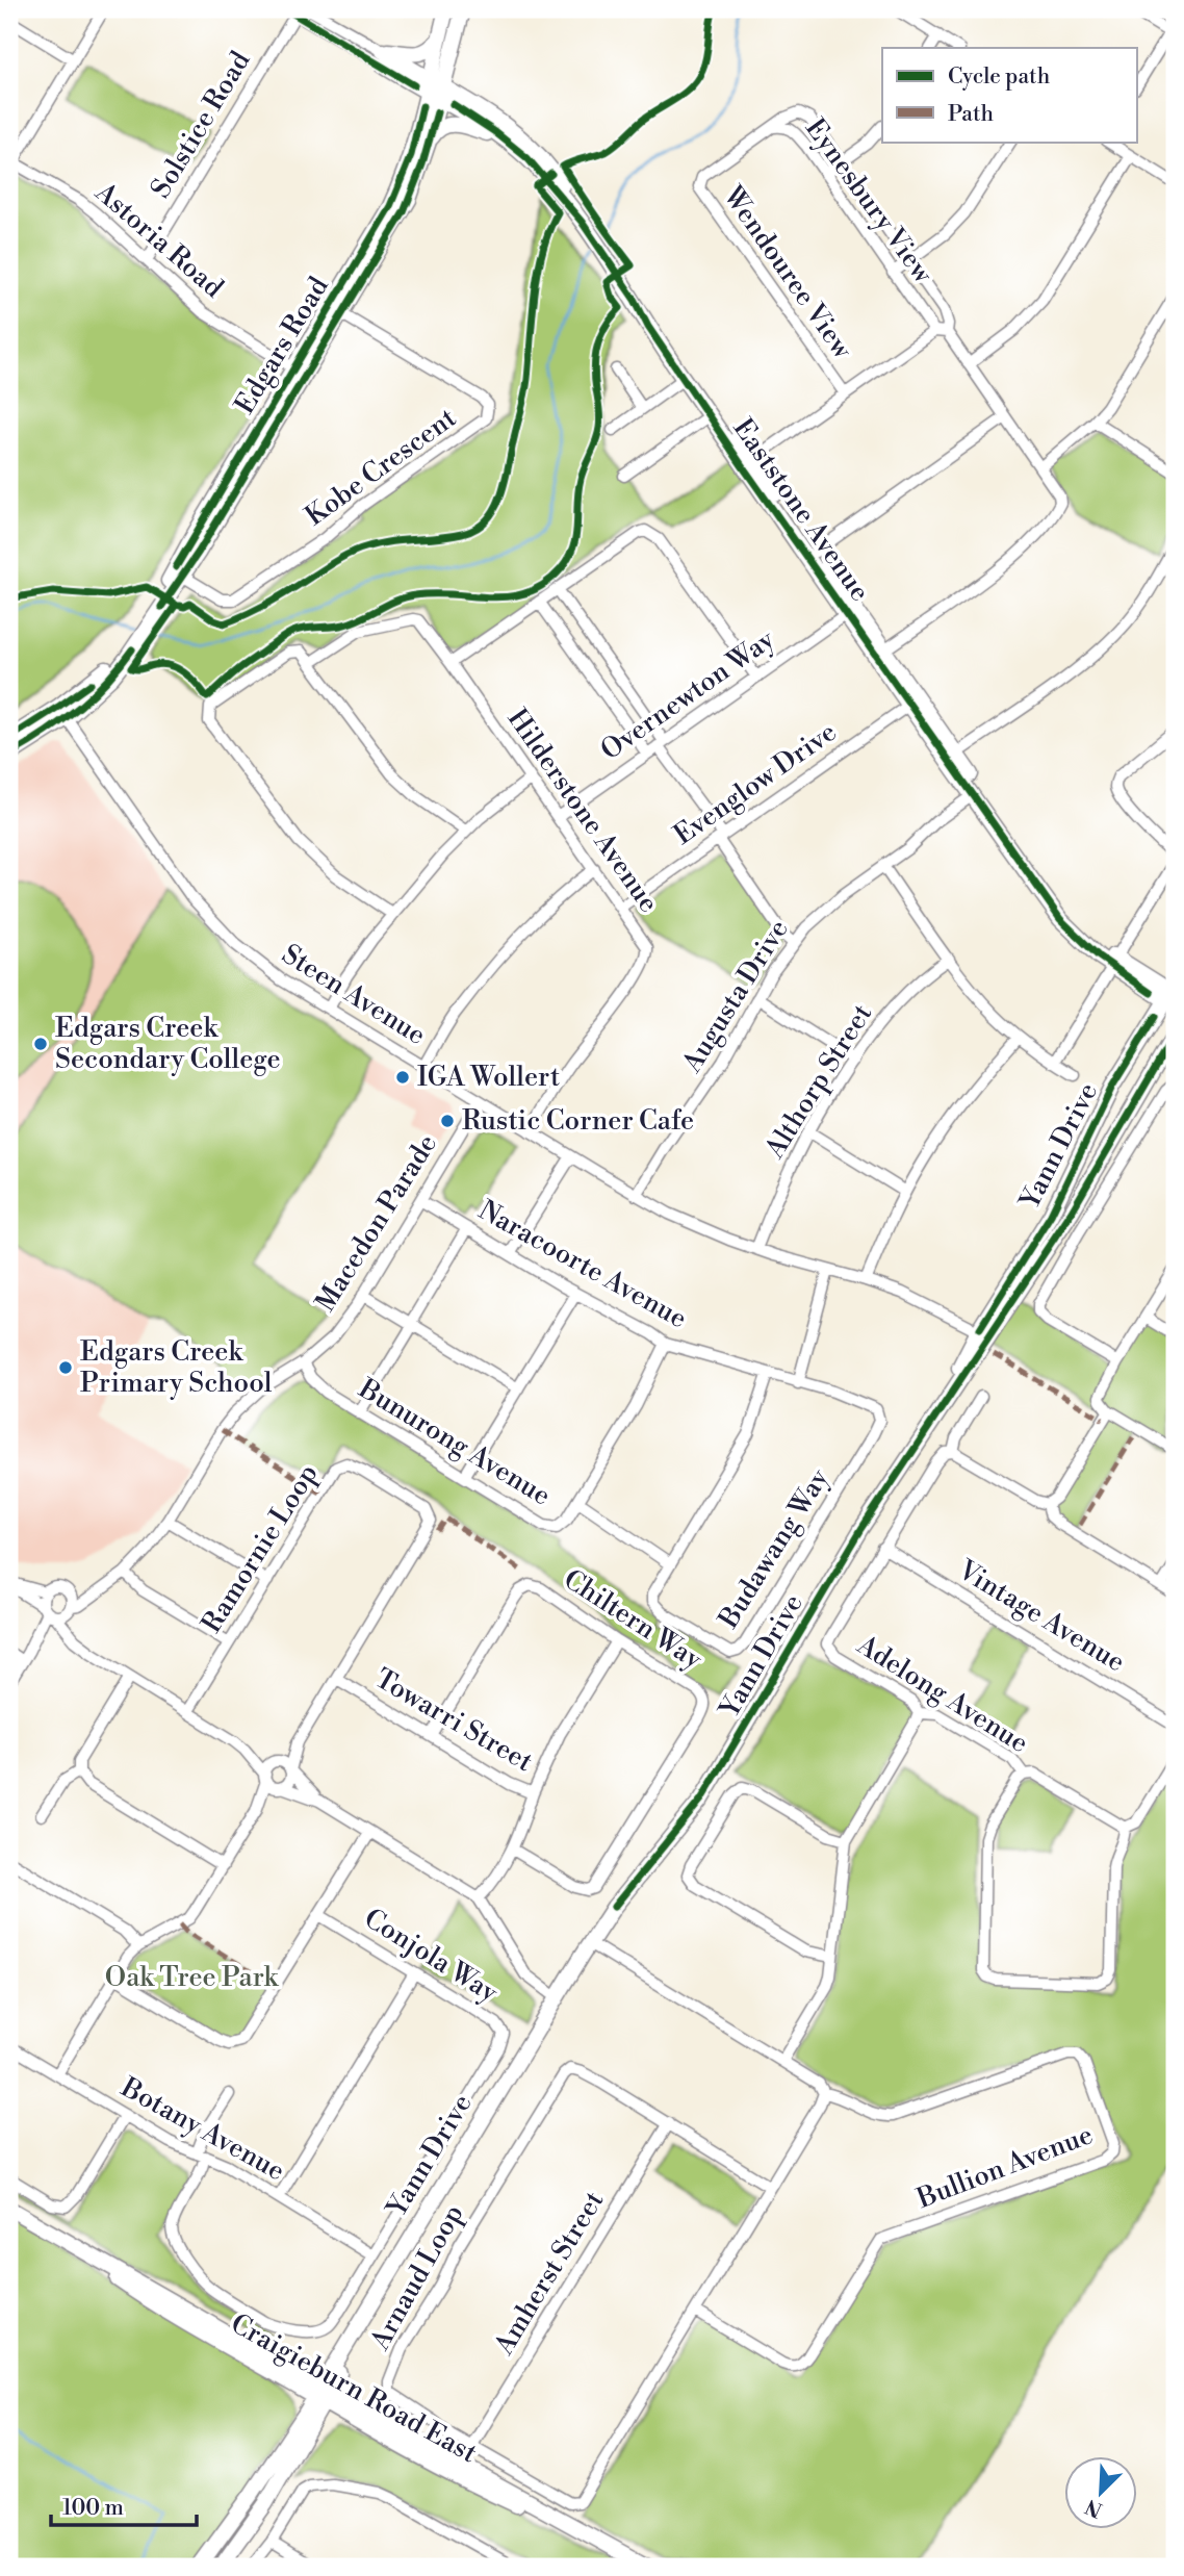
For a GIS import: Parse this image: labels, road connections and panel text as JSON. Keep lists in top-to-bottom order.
{
  "streets": {
    "street": [
      "Solstice Road",
      "Eynesbury View",
      "Astoria Road",
      "Wendouree View",
      "Edgars Road",
      "Kobe Crescent",
      "Eaststone Avenue",
      "Overnewton Way",
      "Evenglow Drive",
      "Hilderstone Avenue",
      "Steen Avenue",
      "Augusta Drive",
      "Althorp Street",
      "Yann Drive",
      "Macedon Parade",
      "Naracoorte Avenue",
      "Bunurong Avenue",
      "Ramornie Loop",
      "Budawang Way",
      "Vintage Avenue",
      "Chiltern Way",
      "Adelong Avenue",
      "Towarri Street",
      "Conjola Way",
      "Botany Avenue",
      "Bullion Avenue",
      "Amherst Street",
      "Arnaud Loop",
      "Craigieburn Road East"
    ]
  },
  "crossings": [
    ["Solstice Road", "Astoria Road"],
    ["Eynesbury View", "Wendouree View"],
    ["Eynesbury View", "Eaststone Avenue"],
    ["Astoria Road", "Edgars Road"],
    ["Edgars Road", "Kobe Crescent"],
    ["Edgars Road", "Eaststone Avenue"],
    ["Edgars Road", "Steen Avenue"],
    ["Eaststone Avenue", "Overnewton Way"],
    ["Eaststone Avenue", "Evenglow Drive"],
    ["Eaststone Avenue", "Augusta Drive"],
    ["Overnewton Way", "Hilderstone Avenue"],
    ["Evenglow Drive", "Hilderstone Avenue"],
    ["Hilderstone Avenue", "Steen Avenue"],
    ["Steen Avenue", "Augusta Drive"],
    ["Steen Avenue", "Althorp Street"],
    ["Steen Avenue", "Yann Drive"],
    ["Steen Avenue", "Macedon Parade"],
    ["Yann Drive", "Bullion Avenue"],
    ["Yann Drive", "Craigieburn Road East"],
    ["Macedon Parade", "Naracoorte Avenue"],
    ["Macedon Parade", "Bunurong Avenue"],
    ["Naracoorte Avenue", "Bunurong Avenue"],
    ["Naracoorte Avenue", "Budawang Way"],
    ["Ramornie Loop", "Towarri Street"],
    ["Vintage Avenue", "Adelong Avenue"],
    ["Chiltern Way", "Towarri Street"],
    ["Conjola Way", "Botany Avenue"],
    ["Bullion Avenue", "Arnaud Loop"],
    ["Amherst Street", "Arnaud Loop"]
  ],
  "parks": ["Oak Tree Park"],
  "places": [
    "Edgars Creek Secondary College",
    "IGA Wollert",
    "Rustic Corner Cafe",
    "Edgars Creek Primary School"
  ],
  "legend": ["Cycle path", "Path"],
  "scale_bar": "100 m",
  "north": "bottom left"
}
